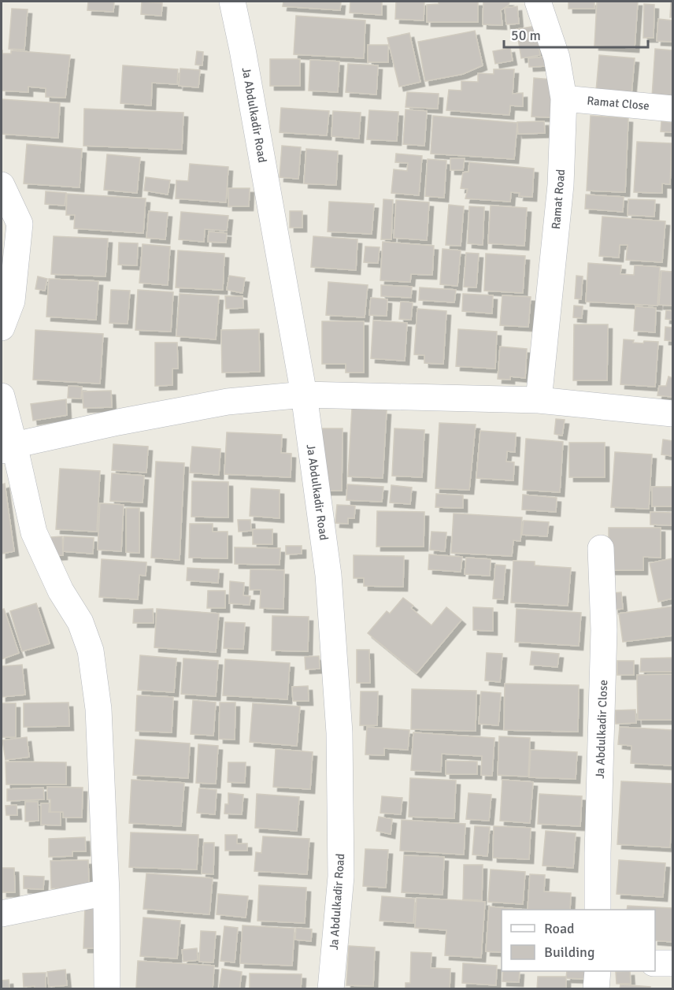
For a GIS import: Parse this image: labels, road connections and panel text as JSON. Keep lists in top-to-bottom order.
{
  "streets": {
    "street": [
      "Ramat Close",
      "Ja Abdulkadir Road",
      "Ramat Road",
      "Ja Abdulkadir Close"
    ]
  },
  "crossings": [
    ["Ramat Close", "Ramat Road"]
  ],
  "legend": ["Road", "Building"],
  "scale_bar": "50 m"
}
